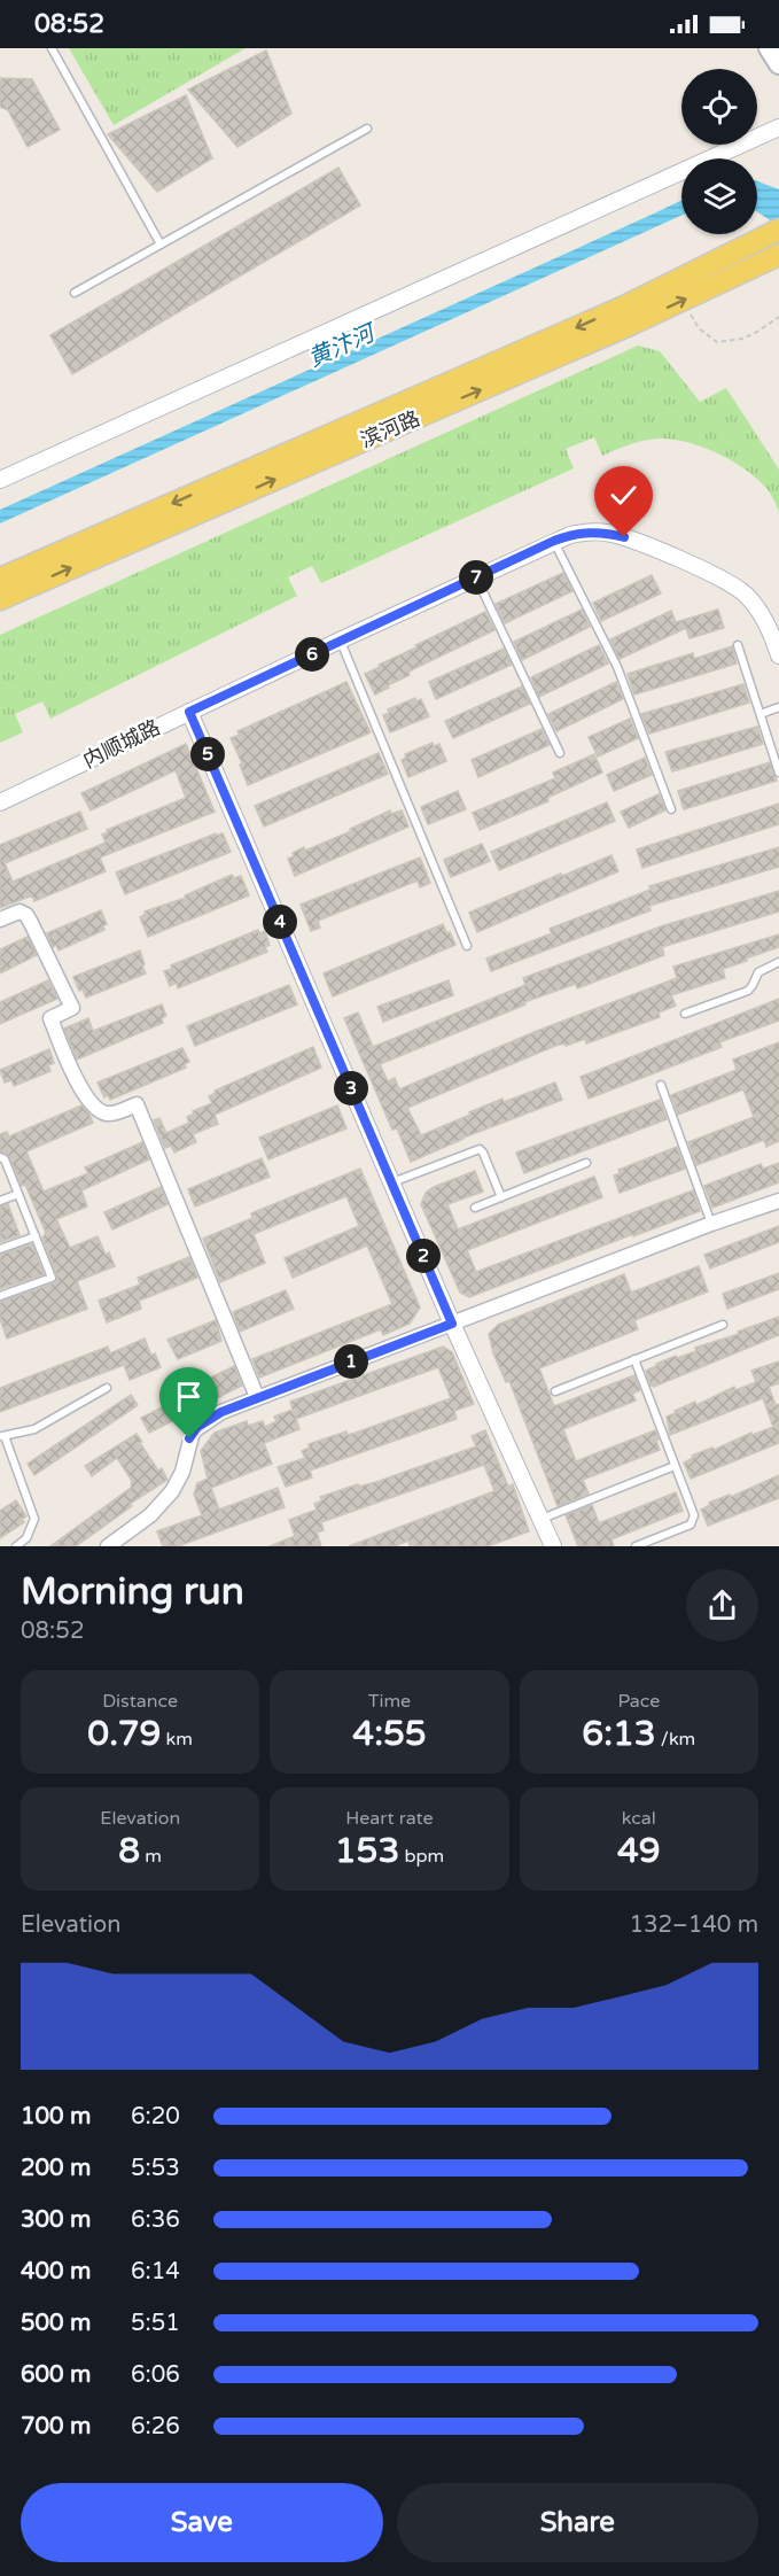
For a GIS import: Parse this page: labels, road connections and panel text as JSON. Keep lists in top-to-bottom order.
{
  "streets": {
    "main road": ["滨河路"],
    "street": ["内顺城路"]
  },
  "water": ["黄汴河"],
  "page": {
    "status": "08:52",
    "pins": [
      "7",
      "6",
      "5",
      "4",
      "3",
      "2",
      "1"
    ],
    "heading": ["Morning run", "08:52"],
    "stats": [
      ["Distance", "0.79 km"],
      ["Time", "4:55"],
      ["Pace", "6:13 /km"],
      ["Elevation", "8 m"],
      ["Heart rate", "153 bpm"],
      ["kcal", "49"]
    ],
    "chart": ["Elevation", "132–140 m"],
    "list": [
      {
        "name": "100 m",
        "note": "6:20"
      },
      {
        "name": "200 m",
        "note": "5:53"
      },
      {
        "name": "300 m",
        "note": "6:36"
      },
      {
        "name": "400 m",
        "note": "6:14"
      },
      {
        "name": "500 m",
        "note": "5:51"
      },
      {
        "name": "600 m",
        "note": "6:06"
      },
      {
        "name": "700 m",
        "note": "6:26"
      }
    ],
    "buttons": ["Save", "Share"]
  }
}
